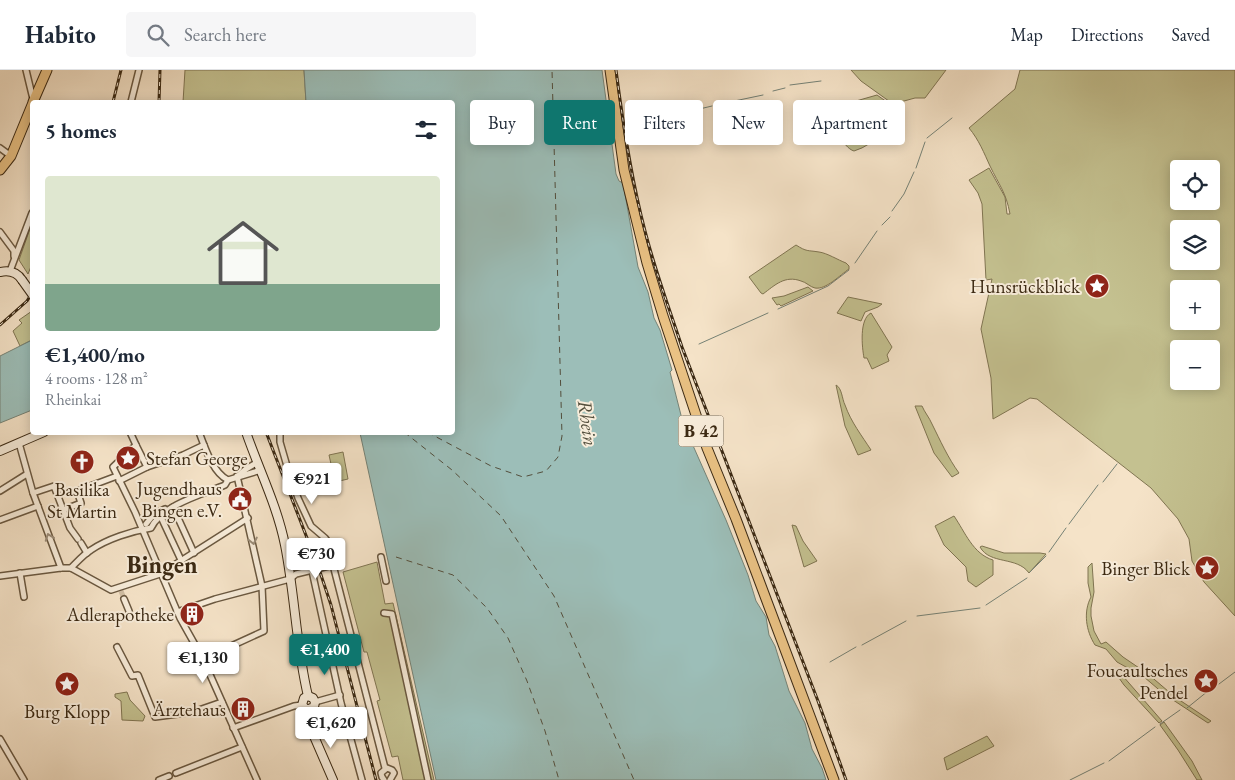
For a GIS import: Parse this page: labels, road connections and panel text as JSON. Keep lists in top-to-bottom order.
{
  "streets": {
    "main road": ["B 42"]
  },
  "districts": ["Bingen"],
  "water": ["Rhein"],
  "places": {
    "place": [
      "Hunsrückblick",
      "Stefan George",
      "Binger Blick",
      "Foucaultsches Pendel",
      "Burg Klopp"
    ],
    "church": ["Basilika St Martin"],
    "public building": ["Jugendhaus Bingen e.V."],
    "building": ["Adlerapotheke", "Ärztehaus"]
  },
  "page": {
    "header": "Habito",
    "search": "Search here",
    "nav": ["Map", "Directions", "Saved"],
    "chip": [
      "Buy",
      "Rent",
      "Filters",
      "New",
      "Apartment"
    ],
    "heading": "5 homes",
    "map_buttons": ["+", "−"],
    "list": [
      {
        "name": "€1,400/mo",
        "note": "4 rooms · 128 m² · Rheinkai"
      }
    ],
    "price": [
      "€921",
      "€730",
      "€1,400",
      "€1,130",
      "€1,620"
    ]
  }
}
